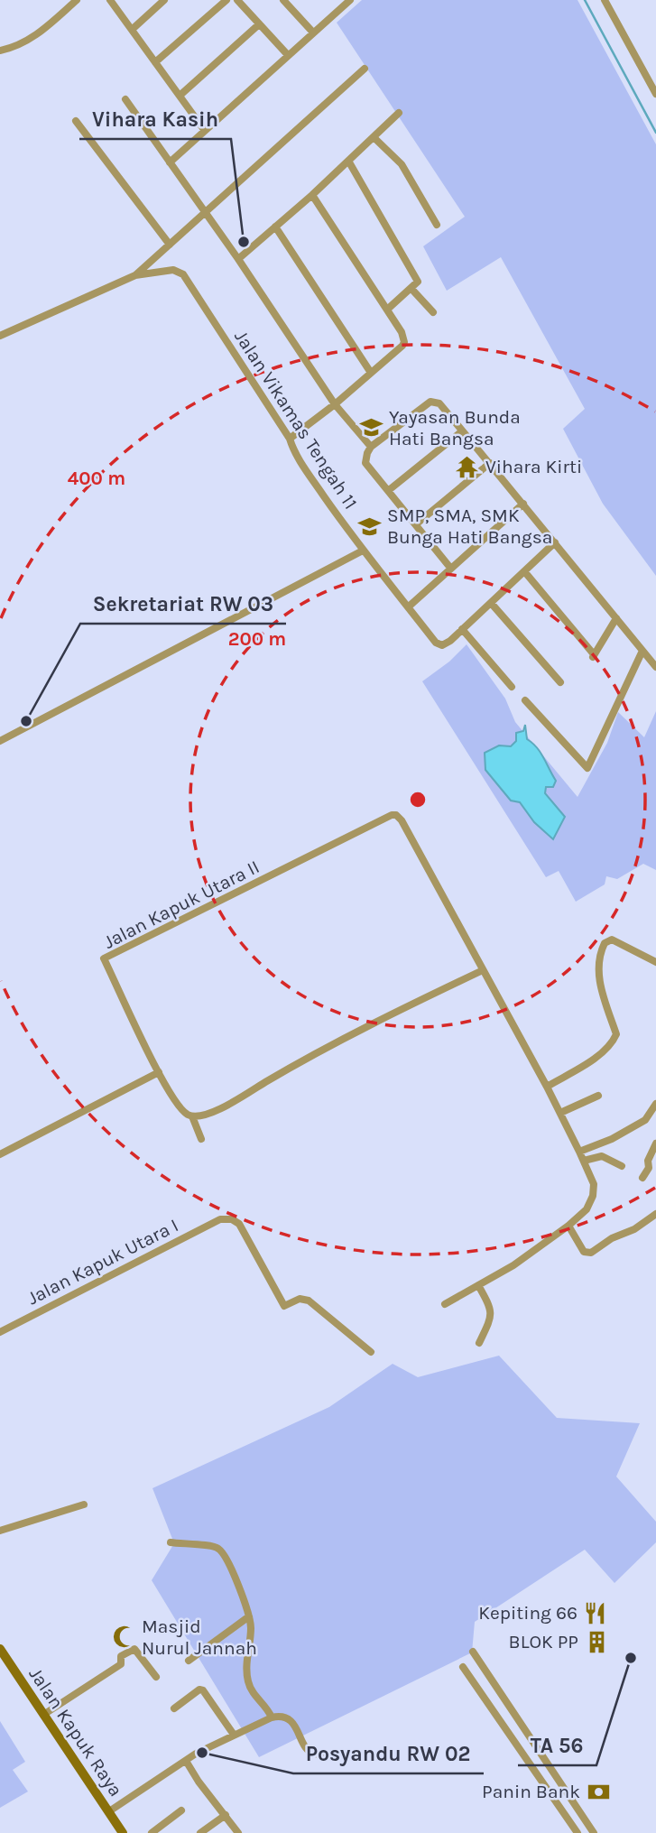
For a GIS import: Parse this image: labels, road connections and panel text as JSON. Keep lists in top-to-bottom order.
{
  "streets": {
    "main road": ["Jalan Kapuk Raya"],
    "street": ["Jalan Vikamas Tengah 11", "Jalan Kapuk Utara II", "Jalan Kapuk Utara I"]
  },
  "places": {
    "other": [
      "Vihara Kasih",
      "Sekretariat RW 03",
      "TA 56",
      "Posyandu RW 02"
    ],
    "school or university": ["Yayasan Bunda Hati Bangsa", "SMP, SMA, SMK Bunga Hati Bangsa"],
    "temple": ["Vihara Kirti"],
    "restaurant": ["Kepiting 66"],
    "mosque": ["Masjid Nurul Jannah"],
    "building": ["BLOK PP"],
    "bank": ["Panin Bank"]
  },
  "rings": ["400 m", "200 m"]
}
